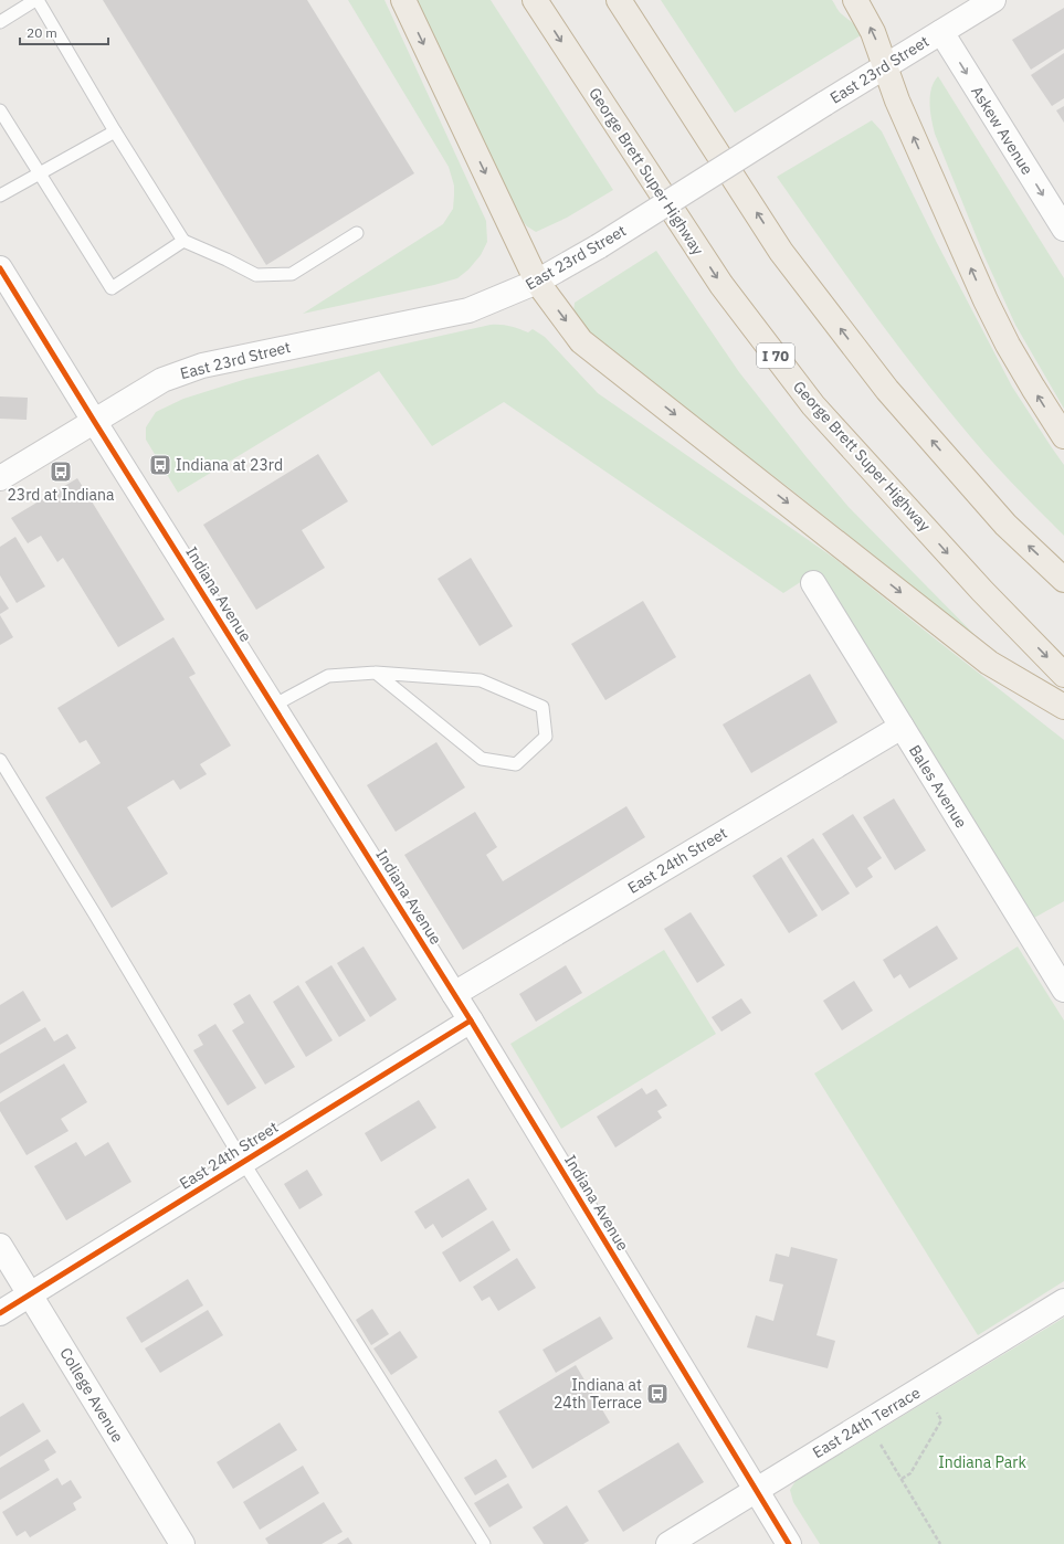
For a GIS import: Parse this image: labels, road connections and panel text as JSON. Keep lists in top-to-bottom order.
{
  "streets": {
    "highway": ["George Brett Super Highway", "I 70"],
    "street": [
      "East 23rd Street",
      "Askew Avenue",
      "Indiana Avenue",
      "Bales Avenue",
      "East 24th Street",
      "College Avenue",
      "East 24th Terrace"
    ]
  },
  "crossings": [
    ["East 23rd Street", "Askew Avenue"],
    ["East 23rd Street", "Indiana Avenue"],
    ["Indiana Avenue", "East 24th Street"],
    ["Indiana Avenue", "East 24th Terrace"],
    ["Bales Avenue", "East 24th Street"],
    ["East 24th Street", "College Avenue"]
  ],
  "one_way": ["Askew Avenue"],
  "parks": ["Indiana Park"],
  "places": {
    "bus stop": ["Indiana at 23rd", "23rd at Indiana", "Indiana at 24th Terrace"]
  },
  "scale_bar": "20 m"
}
